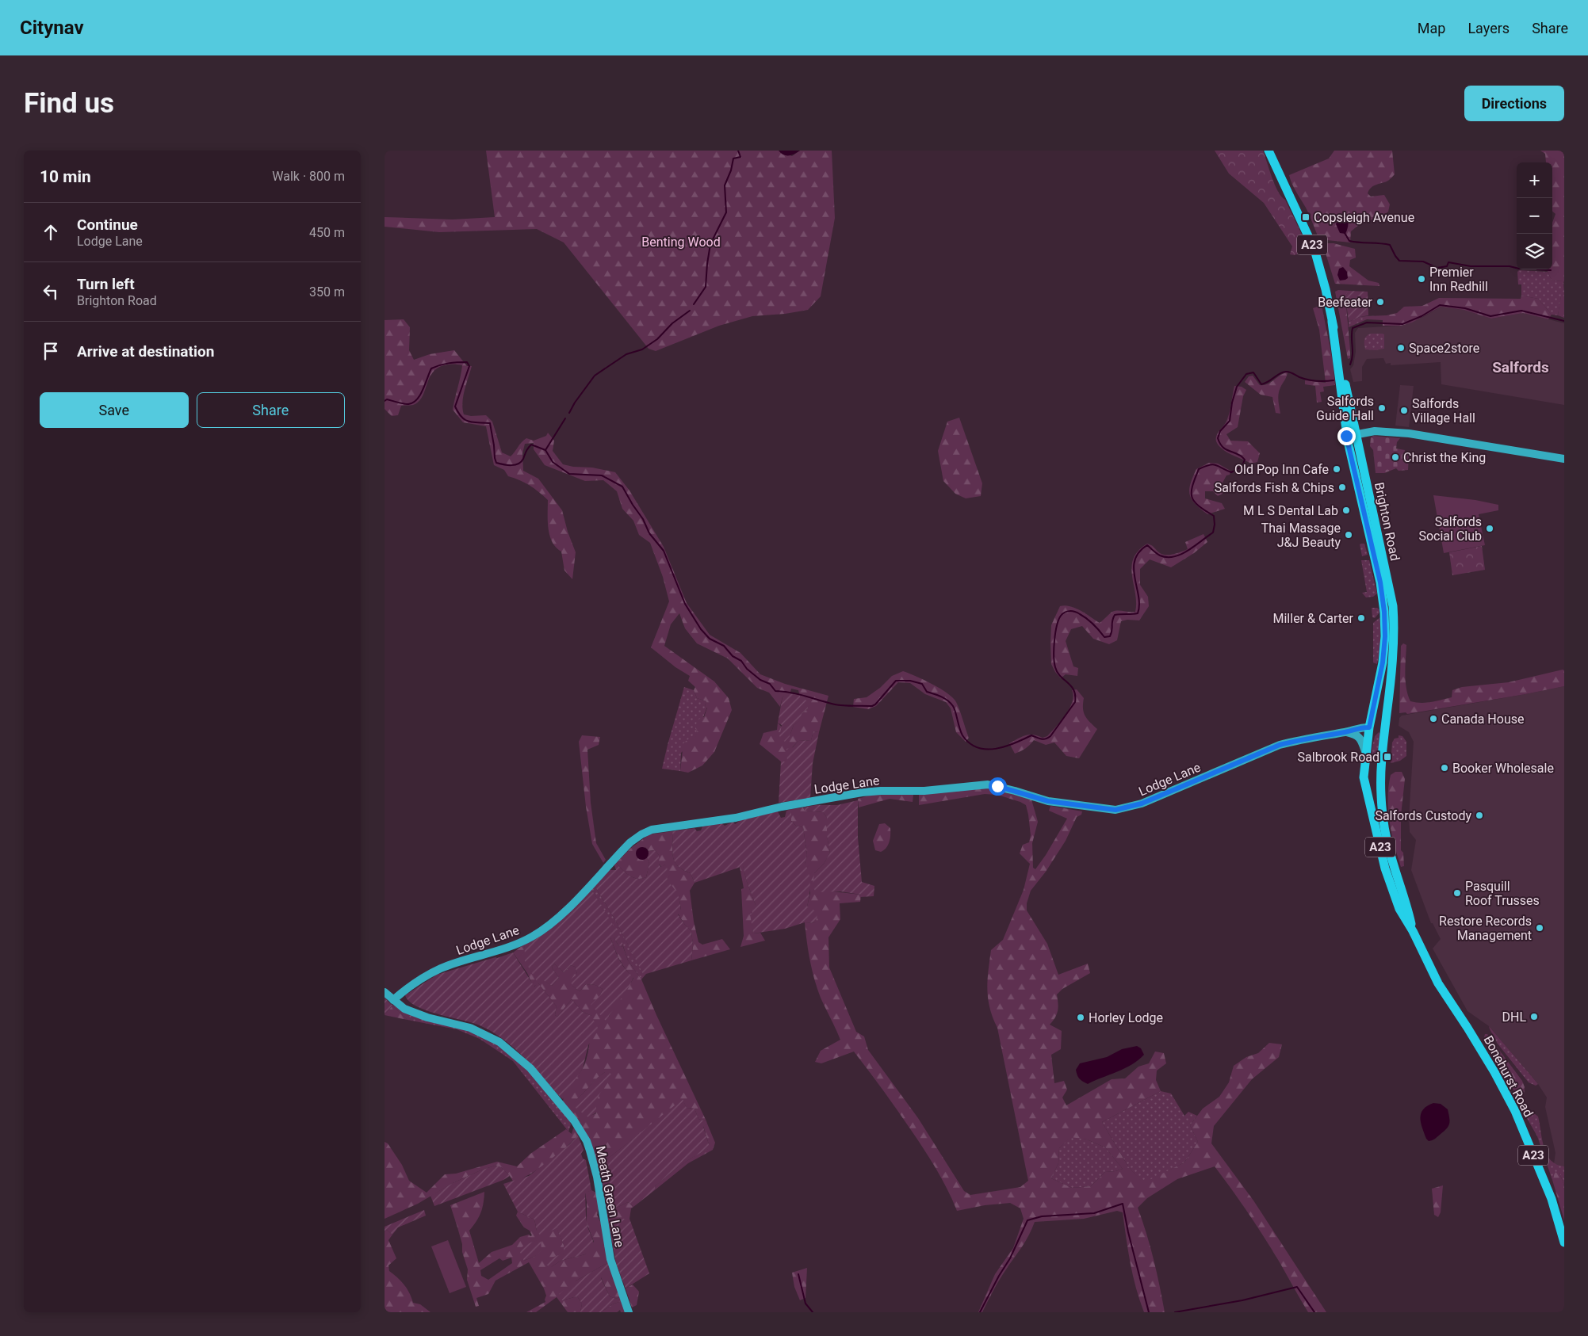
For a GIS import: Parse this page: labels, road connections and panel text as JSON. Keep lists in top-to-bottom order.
{
  "streets": {
    "main road": ["A23", "Brighton Road", "Bonehurst Road"],
    "street": ["Lodge Lane", "Meath Green Lane"]
  },
  "crossings": [
    ["Brighton Road", "Lodge Lane"],
    ["Brighton Road", "Bonehurst Road"],
    ["Lodge Lane", "Bonehurst Road"],
    ["Lodge Lane", "Meath Green Lane"]
  ],
  "districts": ["Salfords"],
  "parks": ["Benting Wood"],
  "places": {
    "transit": ["Copsleigh Avenue", "Salbrook Road"],
    "other": [
      "Premier Inn Redhill",
      "Beefeater",
      "Space2store",
      "Salfords Guide Hall",
      "Salfords Village Hall",
      "Christ the King",
      "Old Pop Inn Cafe",
      "Salfords Fish & Chips",
      "M L S Dental Lab",
      "Salfords Social Club",
      "Thai Massage J&J Beauty",
      "Miller & Carter",
      "Canada House",
      "Booker Wholesale",
      "Salfords Custody",
      "Pasquill Roof Trusses",
      "Restore Records Management",
      "DHL",
      "Horley Lodge"
    ]
  },
  "page": {
    "header": "Citynav",
    "nav": ["Map", "Layers", "Share"],
    "buttons": [
      "Directions",
      ["Save", "Share"]
    ],
    "title": "Find us",
    "heading": ["10 min", "Walk · 800 m"],
    "map_buttons": ["+", "−"],
    "list": [
      ["Continue", "Lodge Lane", "450 m"],
      ["Turn left", "Brighton Road", "350 m"],
      "Arrive at destination"
    ]
  }
}
